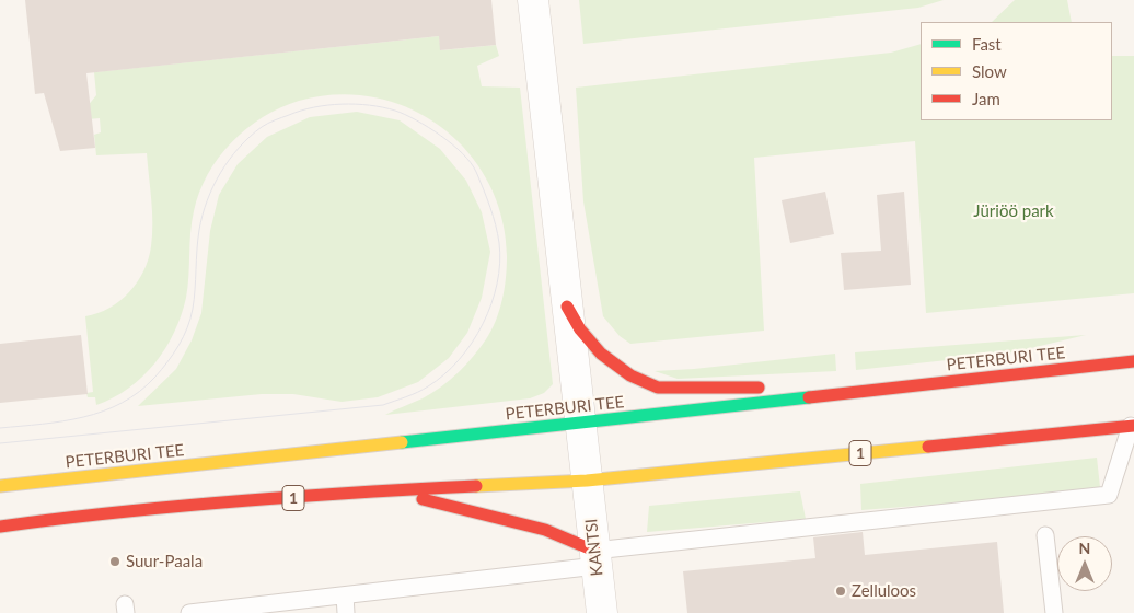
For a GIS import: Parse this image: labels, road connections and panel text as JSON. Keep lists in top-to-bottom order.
{
  "streets": {
    "highway": ["PETERBURI TEE", "1"],
    "street": ["KANTSI"]
  },
  "crossings": [
    ["PETERBURI TEE", "KANTSI"],
    ["1", "KANTSI"]
  ],
  "parks": ["Jüriöö park"],
  "places": ["Suur-Paala", "Zelluloos"],
  "legend": ["Fast", "Slow", "Jam"],
  "north": "top"
}
